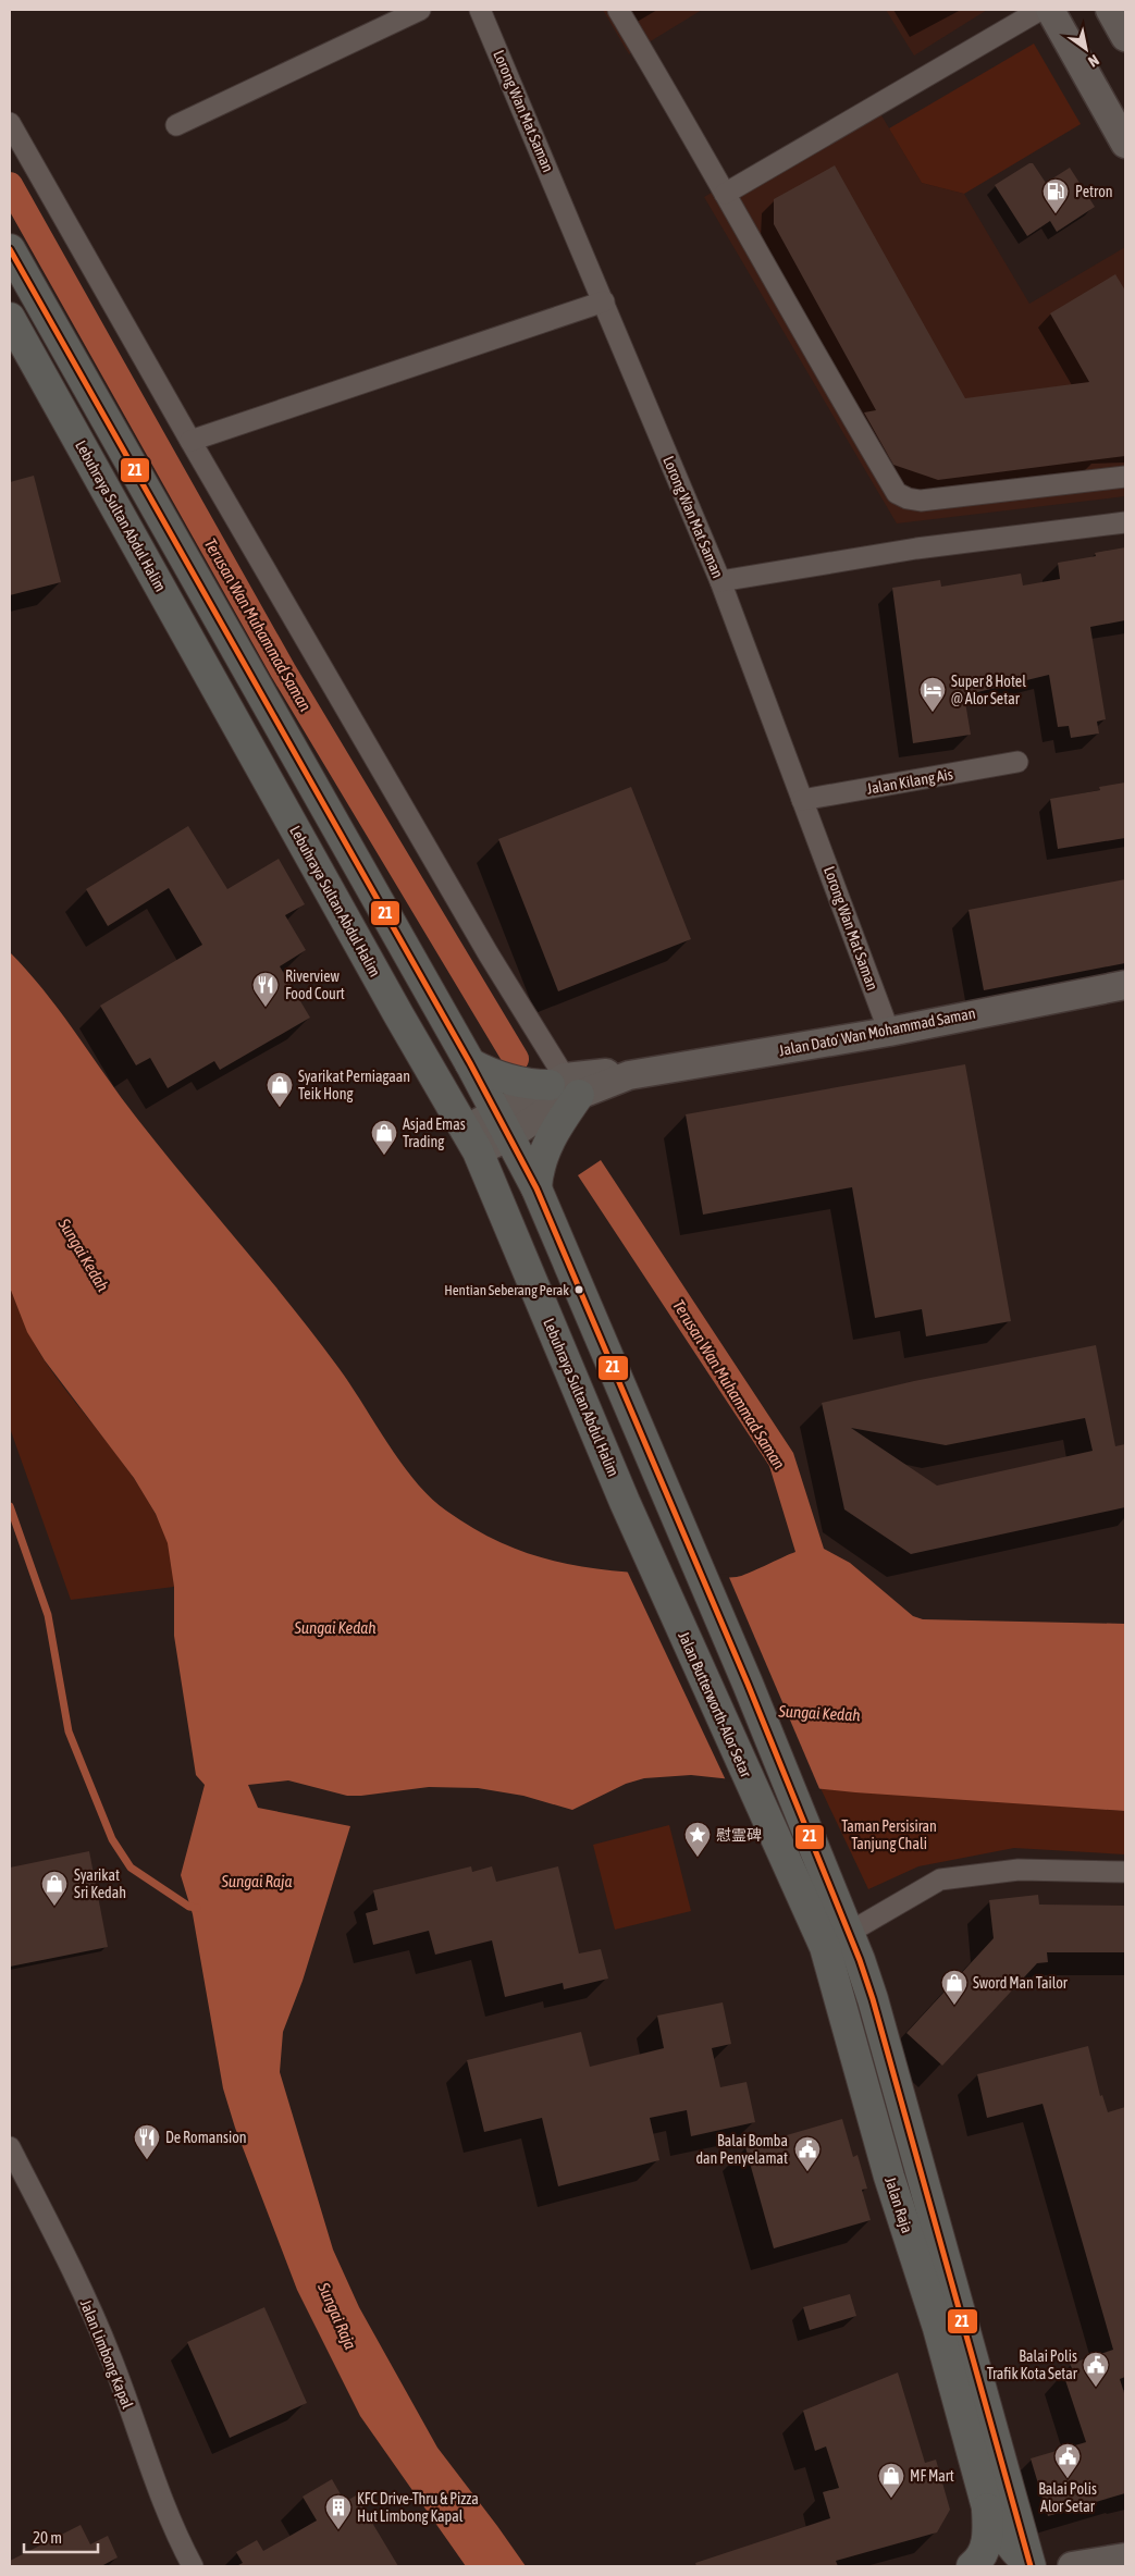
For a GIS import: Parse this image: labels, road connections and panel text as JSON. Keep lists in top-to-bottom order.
{
  "streets": {
    "main road": ["Lebuhraya Sultan Abdul Halim", "Jalan Butterworth-Alor Setar", "Jalan Raja"],
    "street": [
      "Lorong Wan Mat Saman",
      "Jalan Kilang Ais",
      "Jalan Dato' Wan Mohammad Saman",
      "Jalan Limbong Kapal"
    ]
  },
  "crossings": [
    ["Lorong Wan Mat Saman", "Jalan Kilang Ais"],
    ["Lorong Wan Mat Saman", "Jalan Dato' Wan Mohammad Saman"],
    ["Lebuhraya Sultan Abdul Halim", "Jalan Dato' Wan Mohammad Saman"],
    ["Lebuhraya Sultan Abdul Halim", "Jalan Butterworth-Alor Setar"],
    ["Jalan Butterworth-Alor Setar", "Jalan Raja"]
  ],
  "water": ["Terusan Wan Muhammad Saman", "Sungai Kedah", "Sungai Raja"],
  "parks": ["Taman Persisiran Tanjung Chali"],
  "places": {
    "fuel station": ["Petron"],
    "hotel": ["Super 8 Hotel @ Alor Setar"],
    "restaurant": ["Riverview Food Court", "De Romansion"],
    "shop": [
      "Syarikat Perniagaan Teik Hong",
      "Asjad Emas Trading",
      "Syarikat Sri Kedah",
      "Sword Man Tailor",
      "MF Mart"
    ],
    "other": ["Hentian Seberang Perak"],
    "place": ["慰霊碑"],
    "public building": ["Balai Bomba dan Penyelamat", "Balai Polis Trafik Kota Setar", "Balai Polis Alor Setar"],
    "building": ["KFC Drive-Thru & Pizza Hut Limbong Kapal"]
  },
  "lines": ["transit line 21"],
  "scale_bar": "20 m",
  "north": "bottom right"
}
